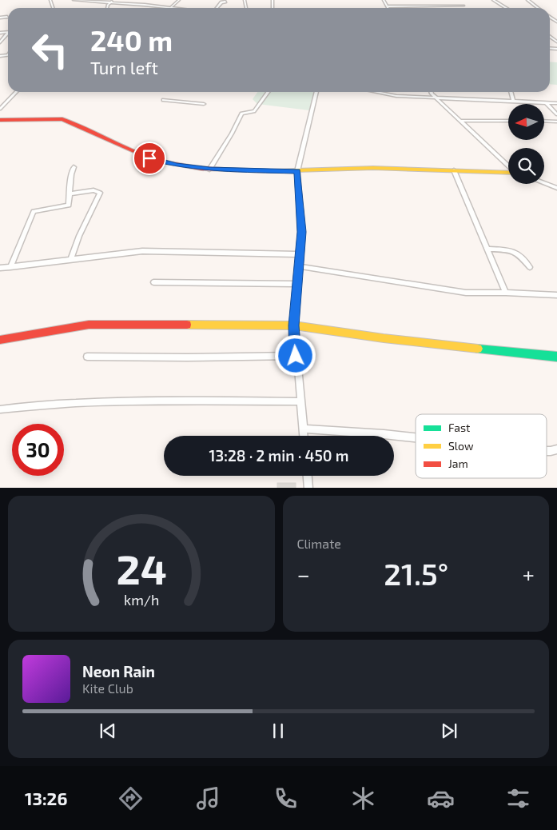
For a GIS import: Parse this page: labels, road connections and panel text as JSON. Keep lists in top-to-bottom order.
{
  "legend": ["Fast", "Slow", "Jam"],
  "north": "left",
  "page": {
    "turn": ["240 m", "Turn left"],
    "limit": "30",
    "trip": "13:28 · 2 min · 450 m",
    "tile": "Climate",
    "heat": ["−", "21.5°", "+"],
    "song": ["Neon Rain", "Kite Club"],
    "tabs": "13:26",
    "gauge": ["24", "km/h"]
  }
}
